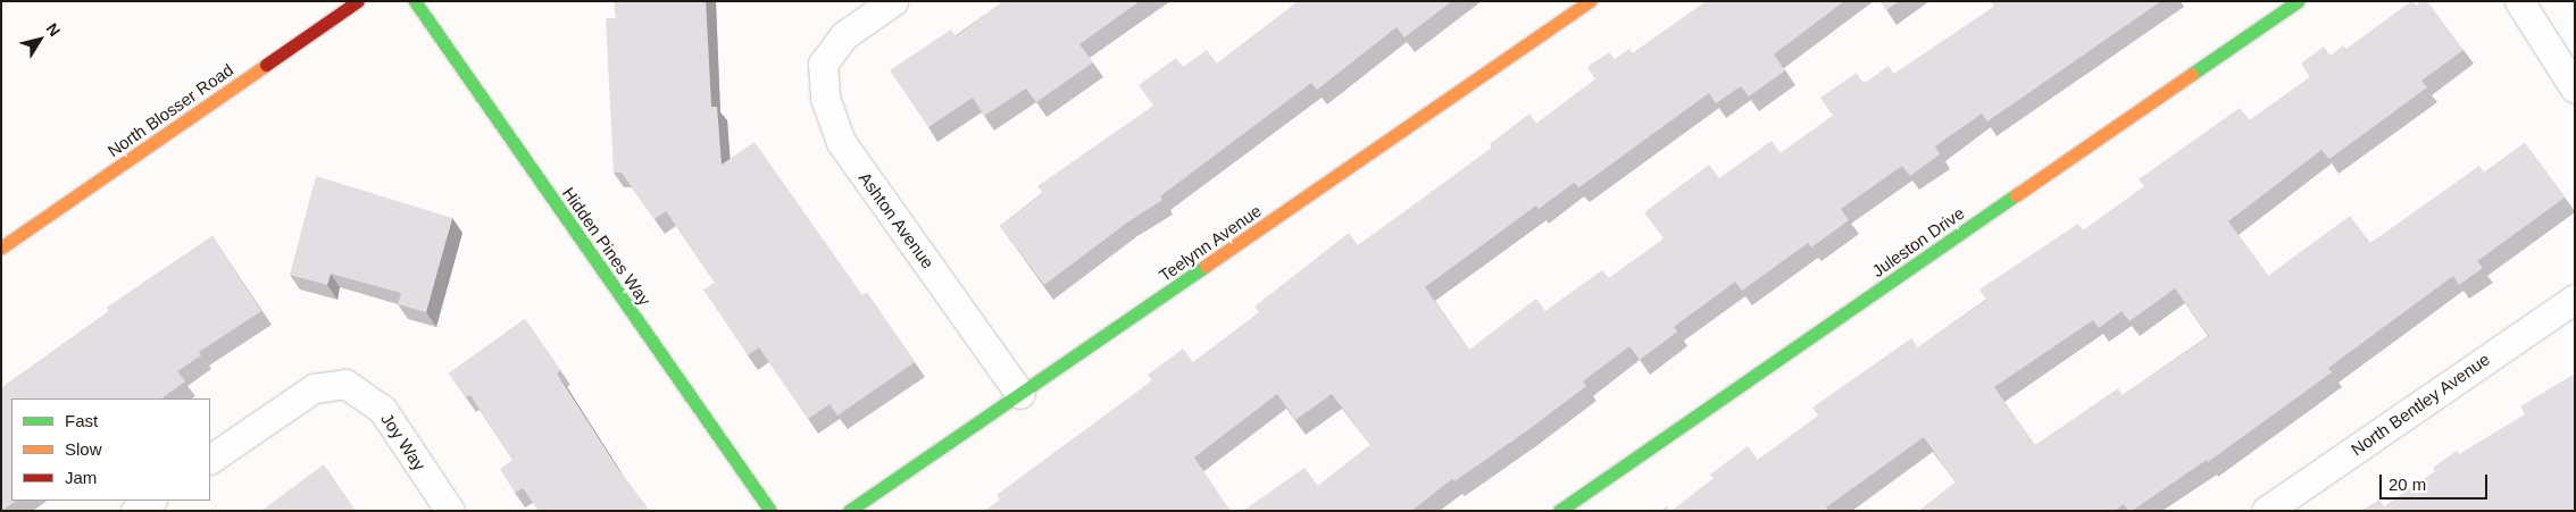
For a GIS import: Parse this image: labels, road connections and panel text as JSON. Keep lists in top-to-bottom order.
{
  "streets": {
    "street": [
      "North Blosser Road",
      "Ashton Avenue",
      "Juleston Drive",
      "Teelynn Avenue",
      "Hidden Pines Way",
      "North Bentley Avenue",
      "Joy Way"
    ]
  },
  "crossings": [
    ["Ashton Avenue", "Teelynn Avenue"]
  ],
  "legend": ["Fast", "Slow", "Jam"],
  "scale_bar": "20 m",
  "north": "top right"
}
